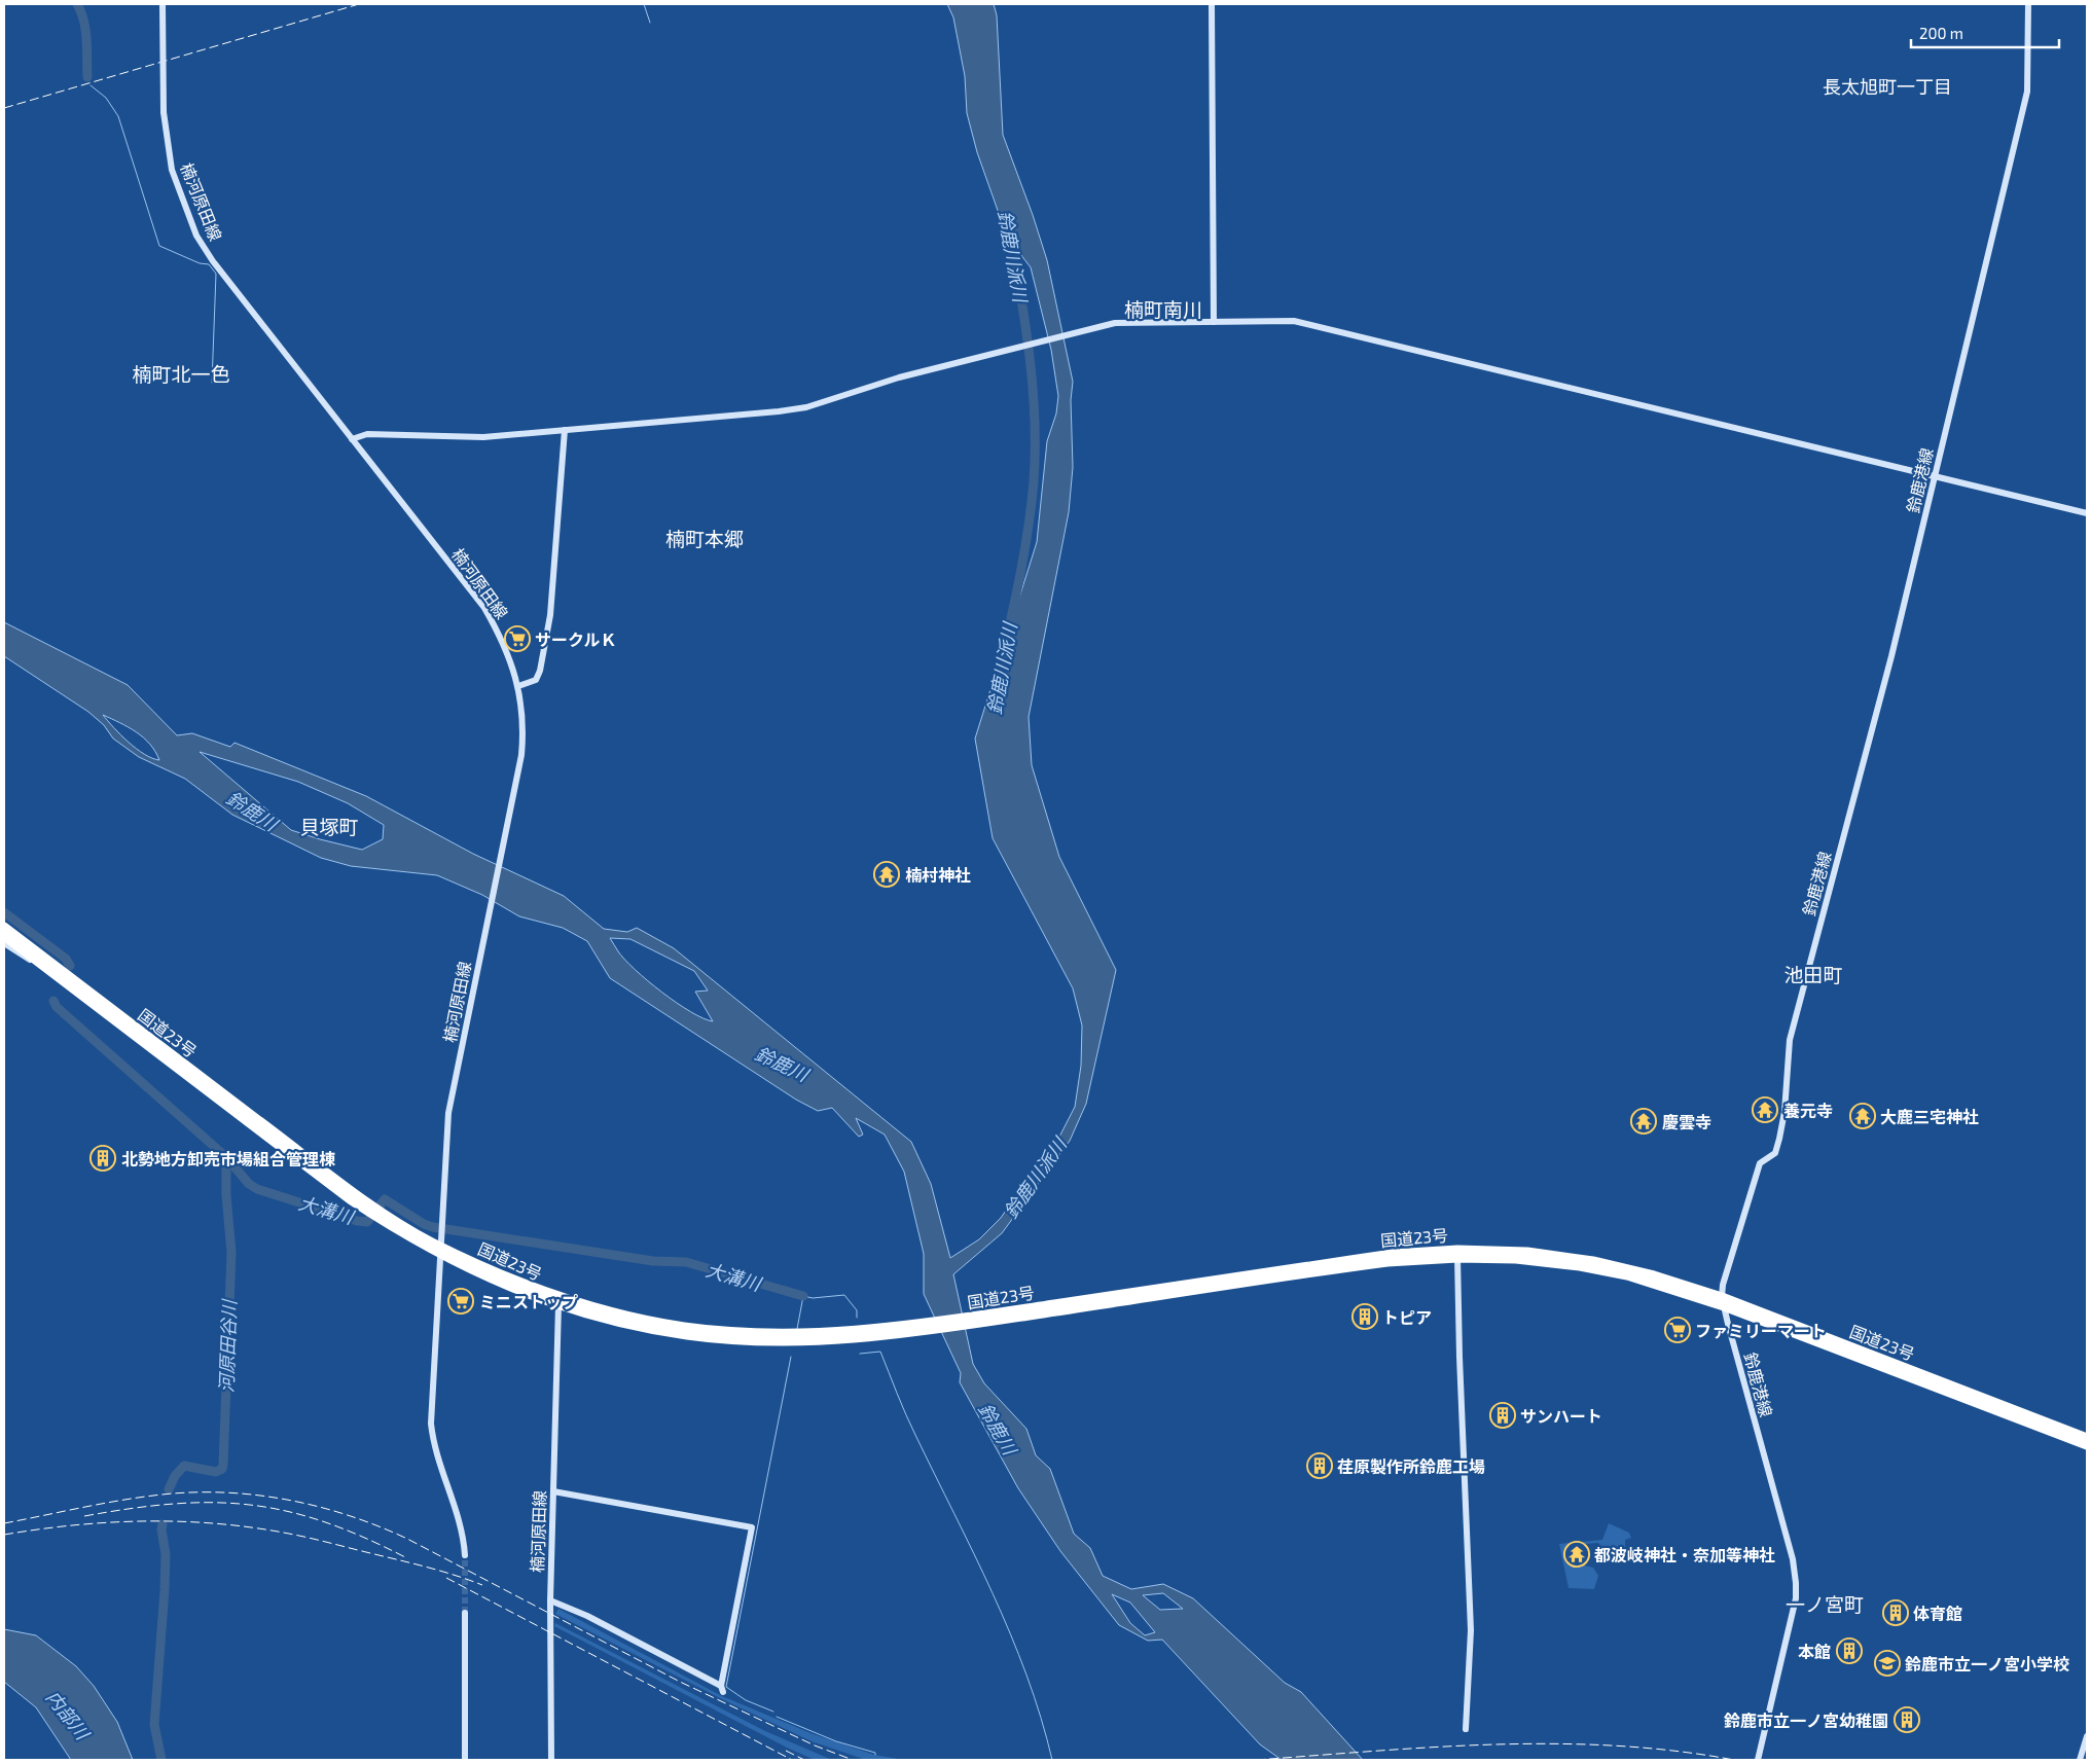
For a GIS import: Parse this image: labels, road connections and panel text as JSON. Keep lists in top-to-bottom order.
{
  "streets": {
    "highway": ["国道23号"],
    "street": ["楠河原田線", "鈴鹿港線"]
  },
  "crossings": [
    ["楠河原田線", "国道23号"],
    ["鈴鹿港線", "国道23号"]
  ],
  "districts": [
    "長太旭町一丁目",
    "楠町南川",
    "楠町北一色",
    "楠町本郷",
    "貝塚町",
    "池田町",
    "一ノ宮町"
  ],
  "water": [
    "鈴鹿川派川",
    "鈴鹿川",
    "大溝川",
    "河原田谷川",
    "内部川"
  ],
  "places": {
    "supermarket": ["サークルＫ", "ミニストップ", "ファミリーマート"],
    "temple": [
      "楠村神社",
      "養元寺",
      "大鹿三宅神社",
      "慶雲寺",
      "都波岐神社・奈加等神社"
    ],
    "building": [
      "北勢地方卸売市場組合管理棟",
      "トピア",
      "サンハート",
      "荏原製作所鈴鹿工場",
      "体育館",
      "本館",
      "鈴鹿市立一ノ宮幼稚園"
    ],
    "school or university": ["鈴鹿市立一ノ宮小学校"]
  },
  "scale_bar": "200 m"
}
